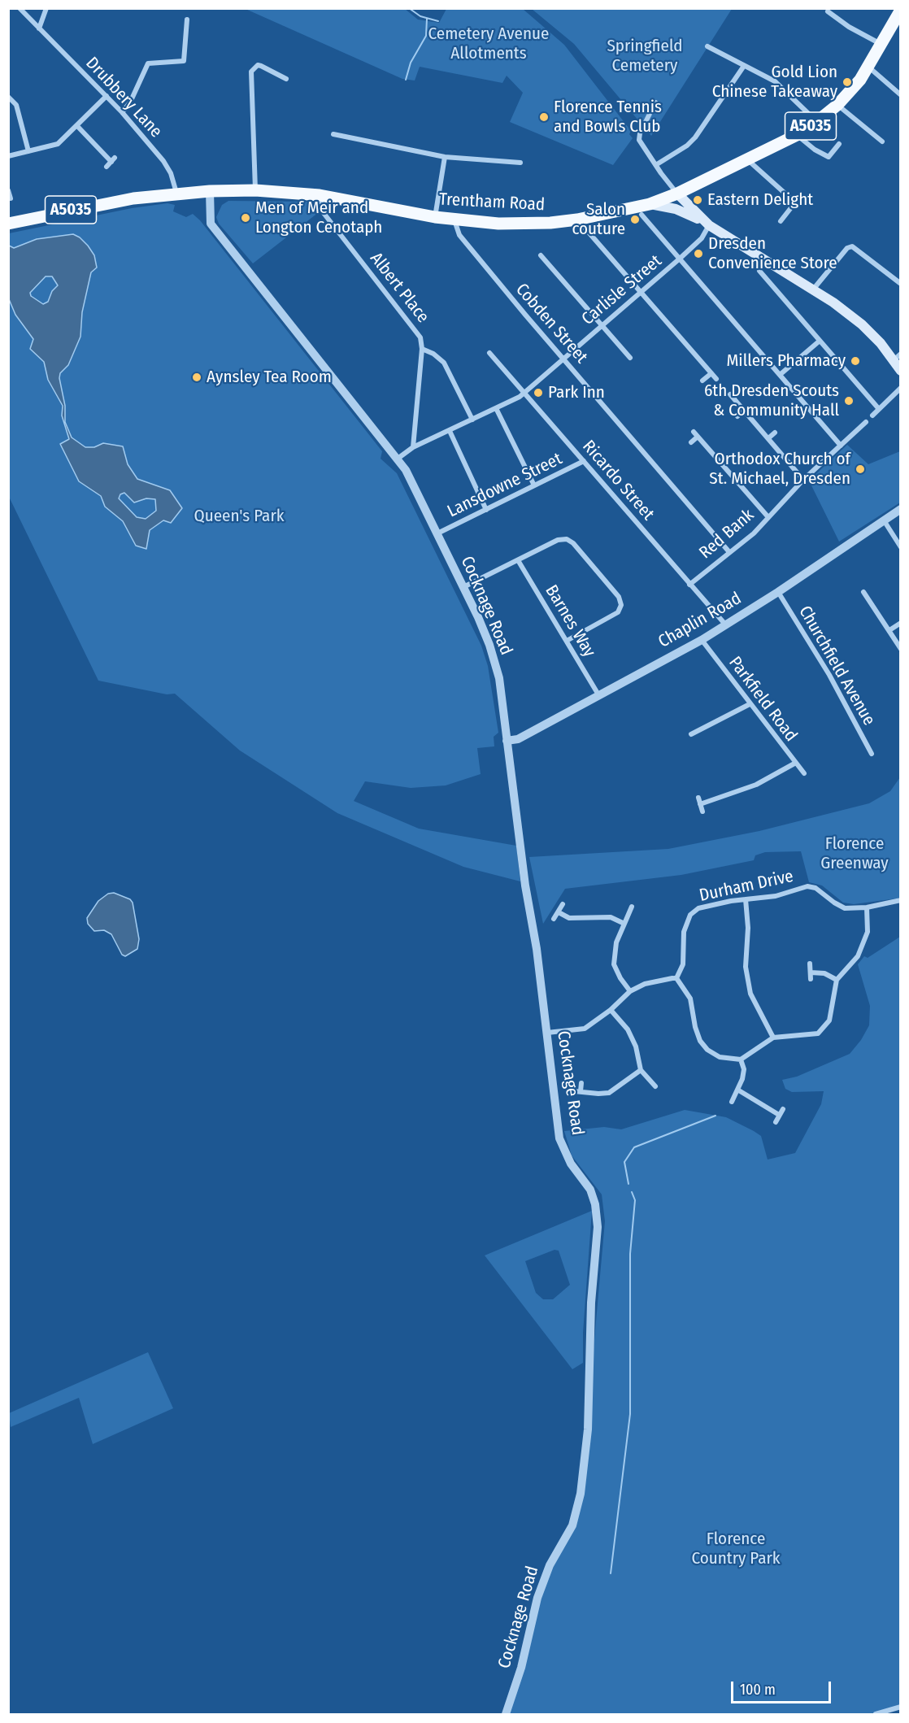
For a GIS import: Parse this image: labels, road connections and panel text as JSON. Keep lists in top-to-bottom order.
{
  "streets": {
    "main road": ["A5035", "Trentham Road"],
    "street": [
      "Drubbery Lane",
      "Albert Place",
      "Carlisle Street",
      "Cobden Street",
      "Ricardo Street",
      "Lansdowne Street",
      "Red Bank",
      "Cocknage Road",
      "Chaplin Road",
      "Barnes Way",
      "Churchfield Avenue",
      "Parkfield Road",
      "Durham Drive"
    ]
  },
  "crossings": [
    ["Drubbery Lane", "Trentham Road"],
    ["Trentham Road", "Albert Place"],
    ["Trentham Road", "Cobden Street"],
    ["Trentham Road", "Cocknage Road"],
    ["Albert Place", "Carlisle Street"],
    ["Carlisle Street", "Cobden Street"],
    ["Carlisle Street", "Ricardo Street"],
    ["Carlisle Street", "Cocknage Road"],
    ["Cobden Street", "Red Bank"],
    ["Ricardo Street", "Lansdowne Street"],
    ["Ricardo Street", "Red Bank"],
    ["Ricardo Street", "Chaplin Road"],
    ["Lansdowne Street", "Cocknage Road"],
    ["Cocknage Road", "Chaplin Road"],
    ["Chaplin Road", "Barnes Way"],
    ["Chaplin Road", "Churchfield Avenue"],
    ["Chaplin Road", "Parkfield Road"]
  ],
  "parks": [
    "Cemetery Avenue Allotments",
    "Springfield Cemetery",
    "Queen's Park",
    "Florence Greenway",
    "Florence Country Park"
  ],
  "places": [
    "Gold Lion Chinese Takeaway",
    "Florence Tennis and Bowls Club",
    "Eastern Delight",
    "Men of Meir and Longton Cenotaph",
    "Salon couture",
    "Dresden Convenience Store",
    "Millers Pharmacy",
    "Aynsley Tea Room",
    "Park Inn",
    "6th Dresden Scouts & Community Hall",
    "Orthodox Church of St. Michael, Dresden"
  ],
  "scale_bar": "100 m"
}
